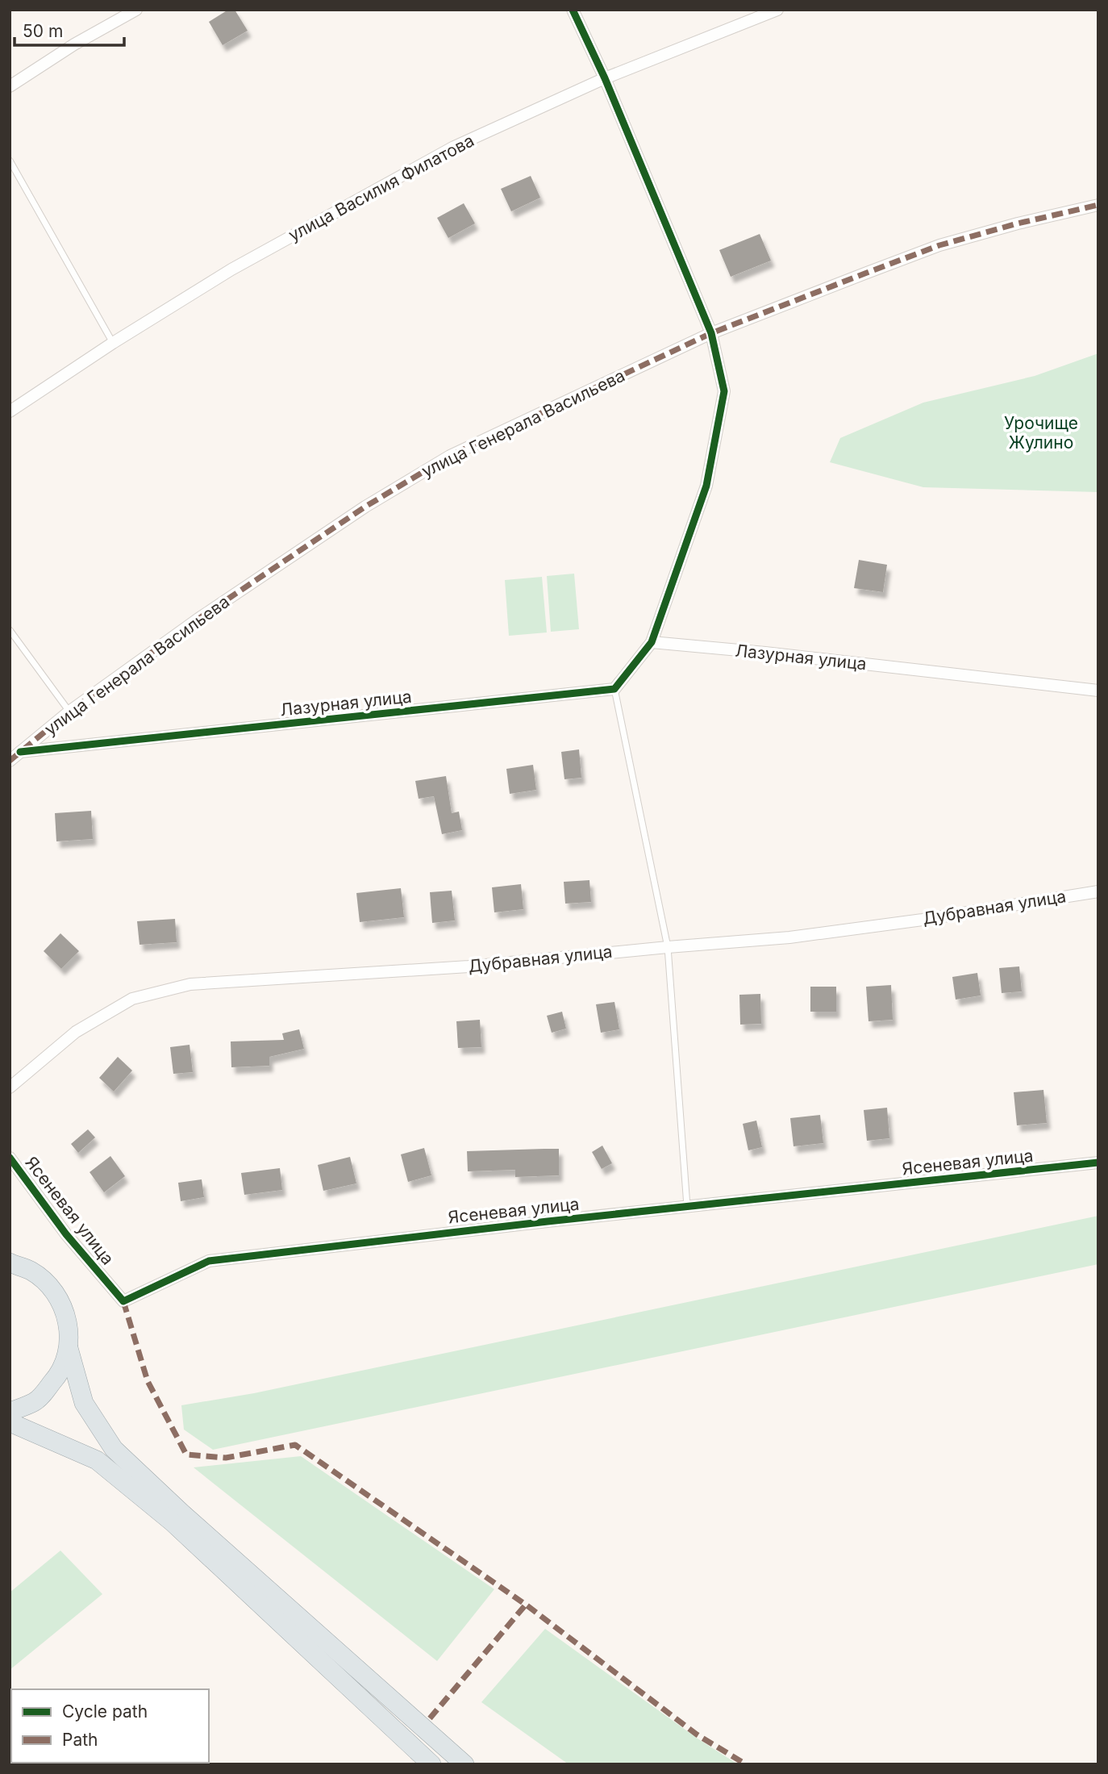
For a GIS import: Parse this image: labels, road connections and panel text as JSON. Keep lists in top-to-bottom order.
{
  "streets": {
    "street": [
      "улица Василия Филатова",
      "улица Генерала Васильева",
      "Лазурная улица",
      "Дубравная улица",
      "Ясеневая улица"
    ]
  },
  "crossings": [
    ["улица Генерала Васильева", "Лазурная улица"]
  ],
  "parks": ["Урочище Жулино"],
  "legend": ["Cycle path", "Path"],
  "scale_bar": "50 m"
}
